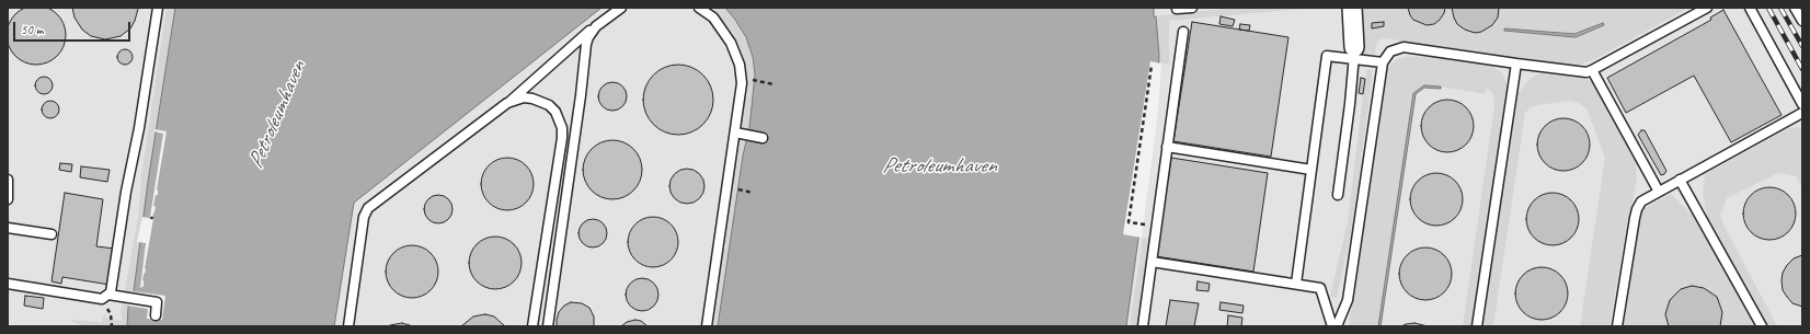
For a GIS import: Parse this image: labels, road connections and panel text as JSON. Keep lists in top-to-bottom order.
{
  "water": ["Petroleumhaven"],
  "scale_bar": "50 m"
}
